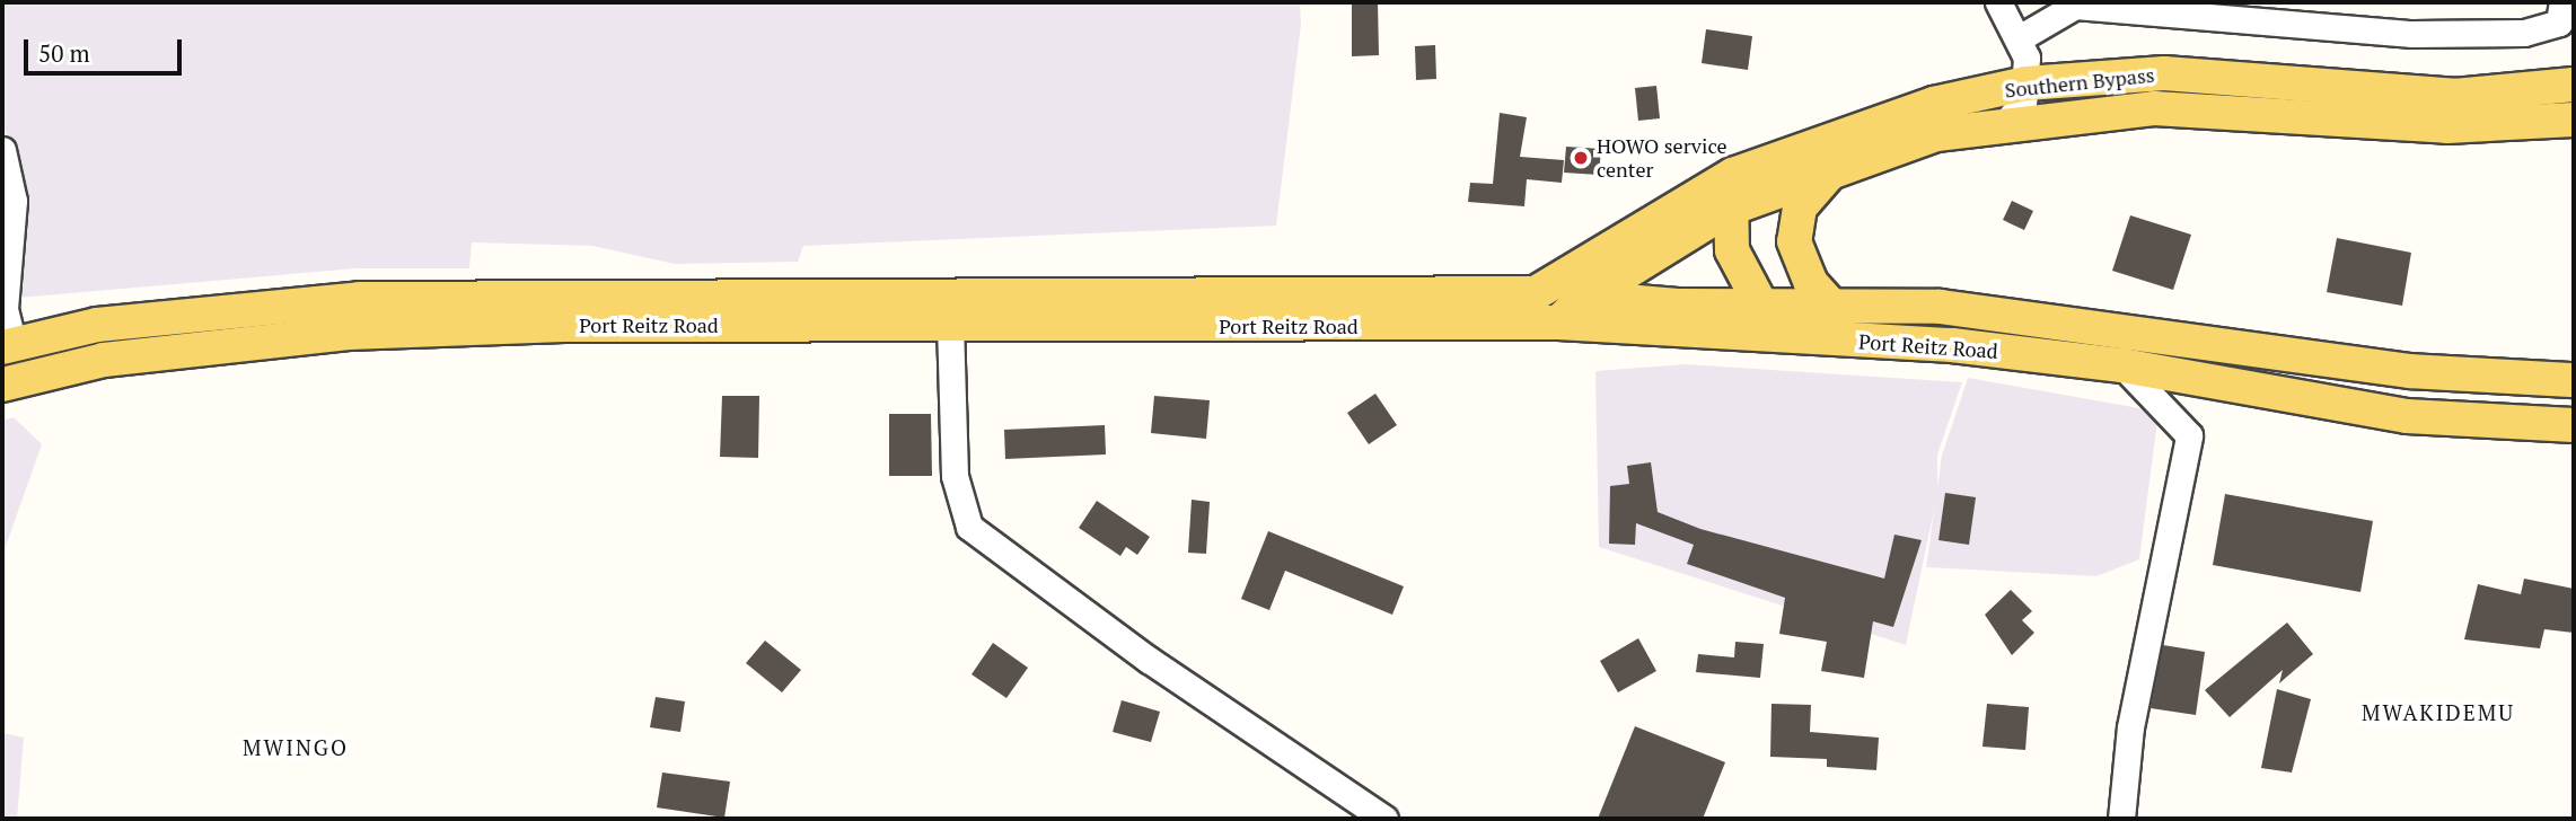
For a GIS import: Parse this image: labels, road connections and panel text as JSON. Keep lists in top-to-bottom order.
{
  "streets": {
    "main road": ["Southern Bypass", "Port Reitz Road"]
  },
  "crossings": [
    ["Southern Bypass", "Port Reitz Road"]
  ],
  "districts": ["MWAKIDEMU", "MWINGO"],
  "places": ["HOWO service center"],
  "scale_bar": "50 m"
}
